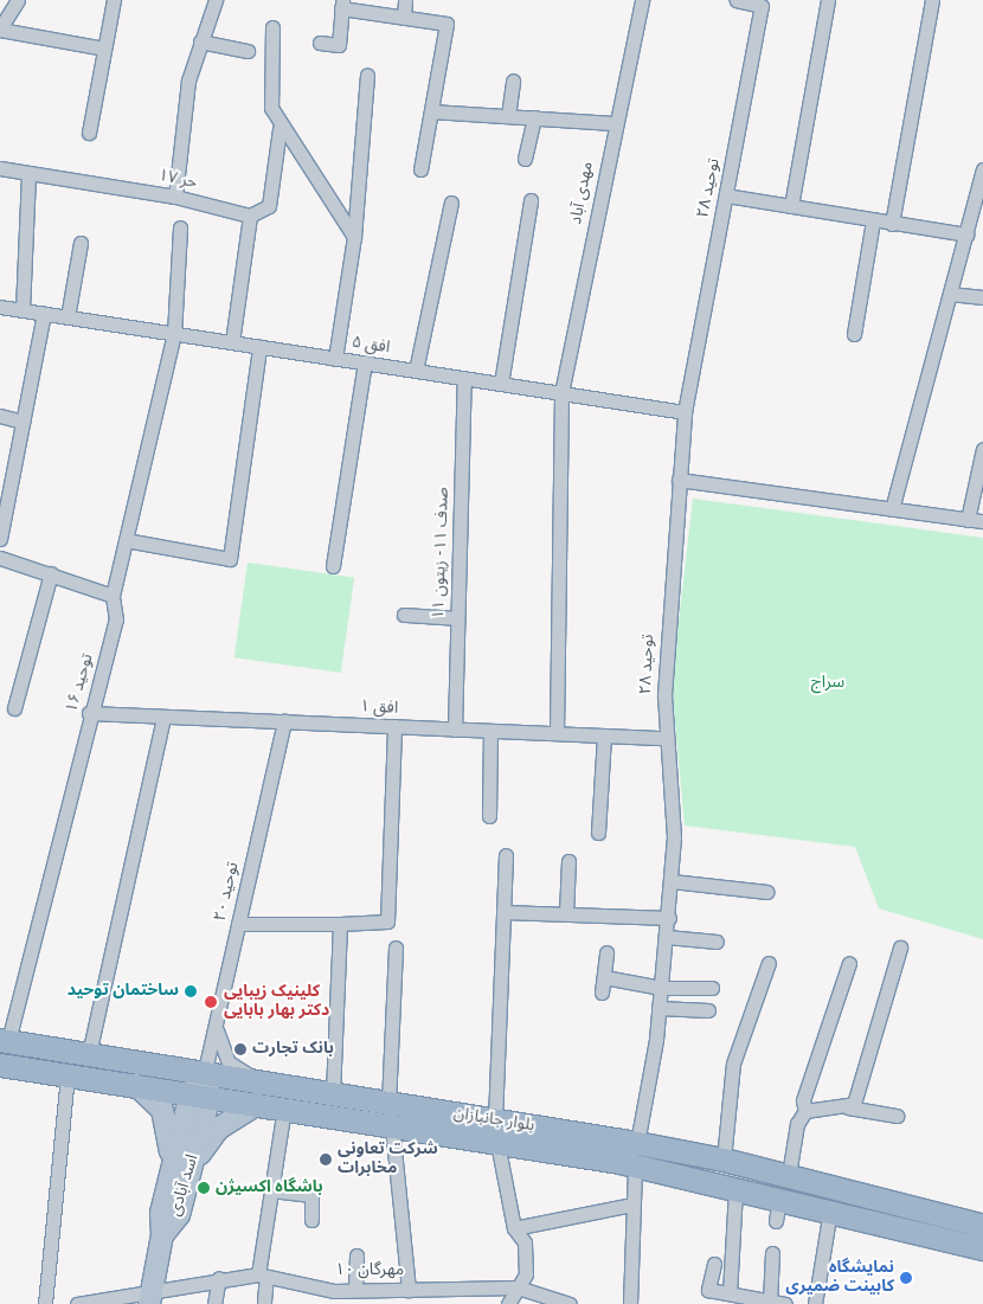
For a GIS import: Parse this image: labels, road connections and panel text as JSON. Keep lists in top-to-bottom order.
{
  "streets": {
    "highway": ["بلوار جانبازان"],
    "main road": ["اسد آبادی"],
    "street": [
      "حر ۱۷",
      "توحید ۲۸",
      "مهدی آباد",
      "افق ۵",
      "صدف ۱۱- زیتون ۱۱",
      "توحید ۱۶",
      "افق ۱",
      "توحید ۲۰",
      "مهرگان ۱۰"
    ]
  },
  "crossings": [
    ["توحید ۲۸", "افق ۱"],
    ["توحید ۲۸", "بلوار جانبازان"],
    ["مهدی آباد", "افق ۵"],
    ["مهدی آباد", "افق ۱"],
    ["افق ۵", "صدف ۱۱- زیتون ۱۱"],
    ["افق ۵", "توحید ۱۶"],
    ["صدف ۱۱- زیتون ۱۱", "افق ۱"],
    ["توحید ۱۶", "افق ۱"],
    ["توحید ۱۶", "بلوار جانبازان"],
    ["افق ۱", "توحید ۲۰"],
    ["توحید ۲۰", "بلوار جانبازان"],
    ["توحید ۲۰", "اسد آبادی"],
    ["بلوار جانبازان", "اسد آبادی"],
    ["اسد آبادی", "مهرگان ۱۰"]
  ],
  "parks": ["سراج"],
  "places": [
    "ساختمان توحید",
    "کلینیک زیبایی دکتر بهار بابایی",
    "بانک تجارت",
    "شرکت تعاونی مخابرات",
    "باشگاه اکسیژن",
    "نمایشگاه کابینت ضمیری"
  ]
}
